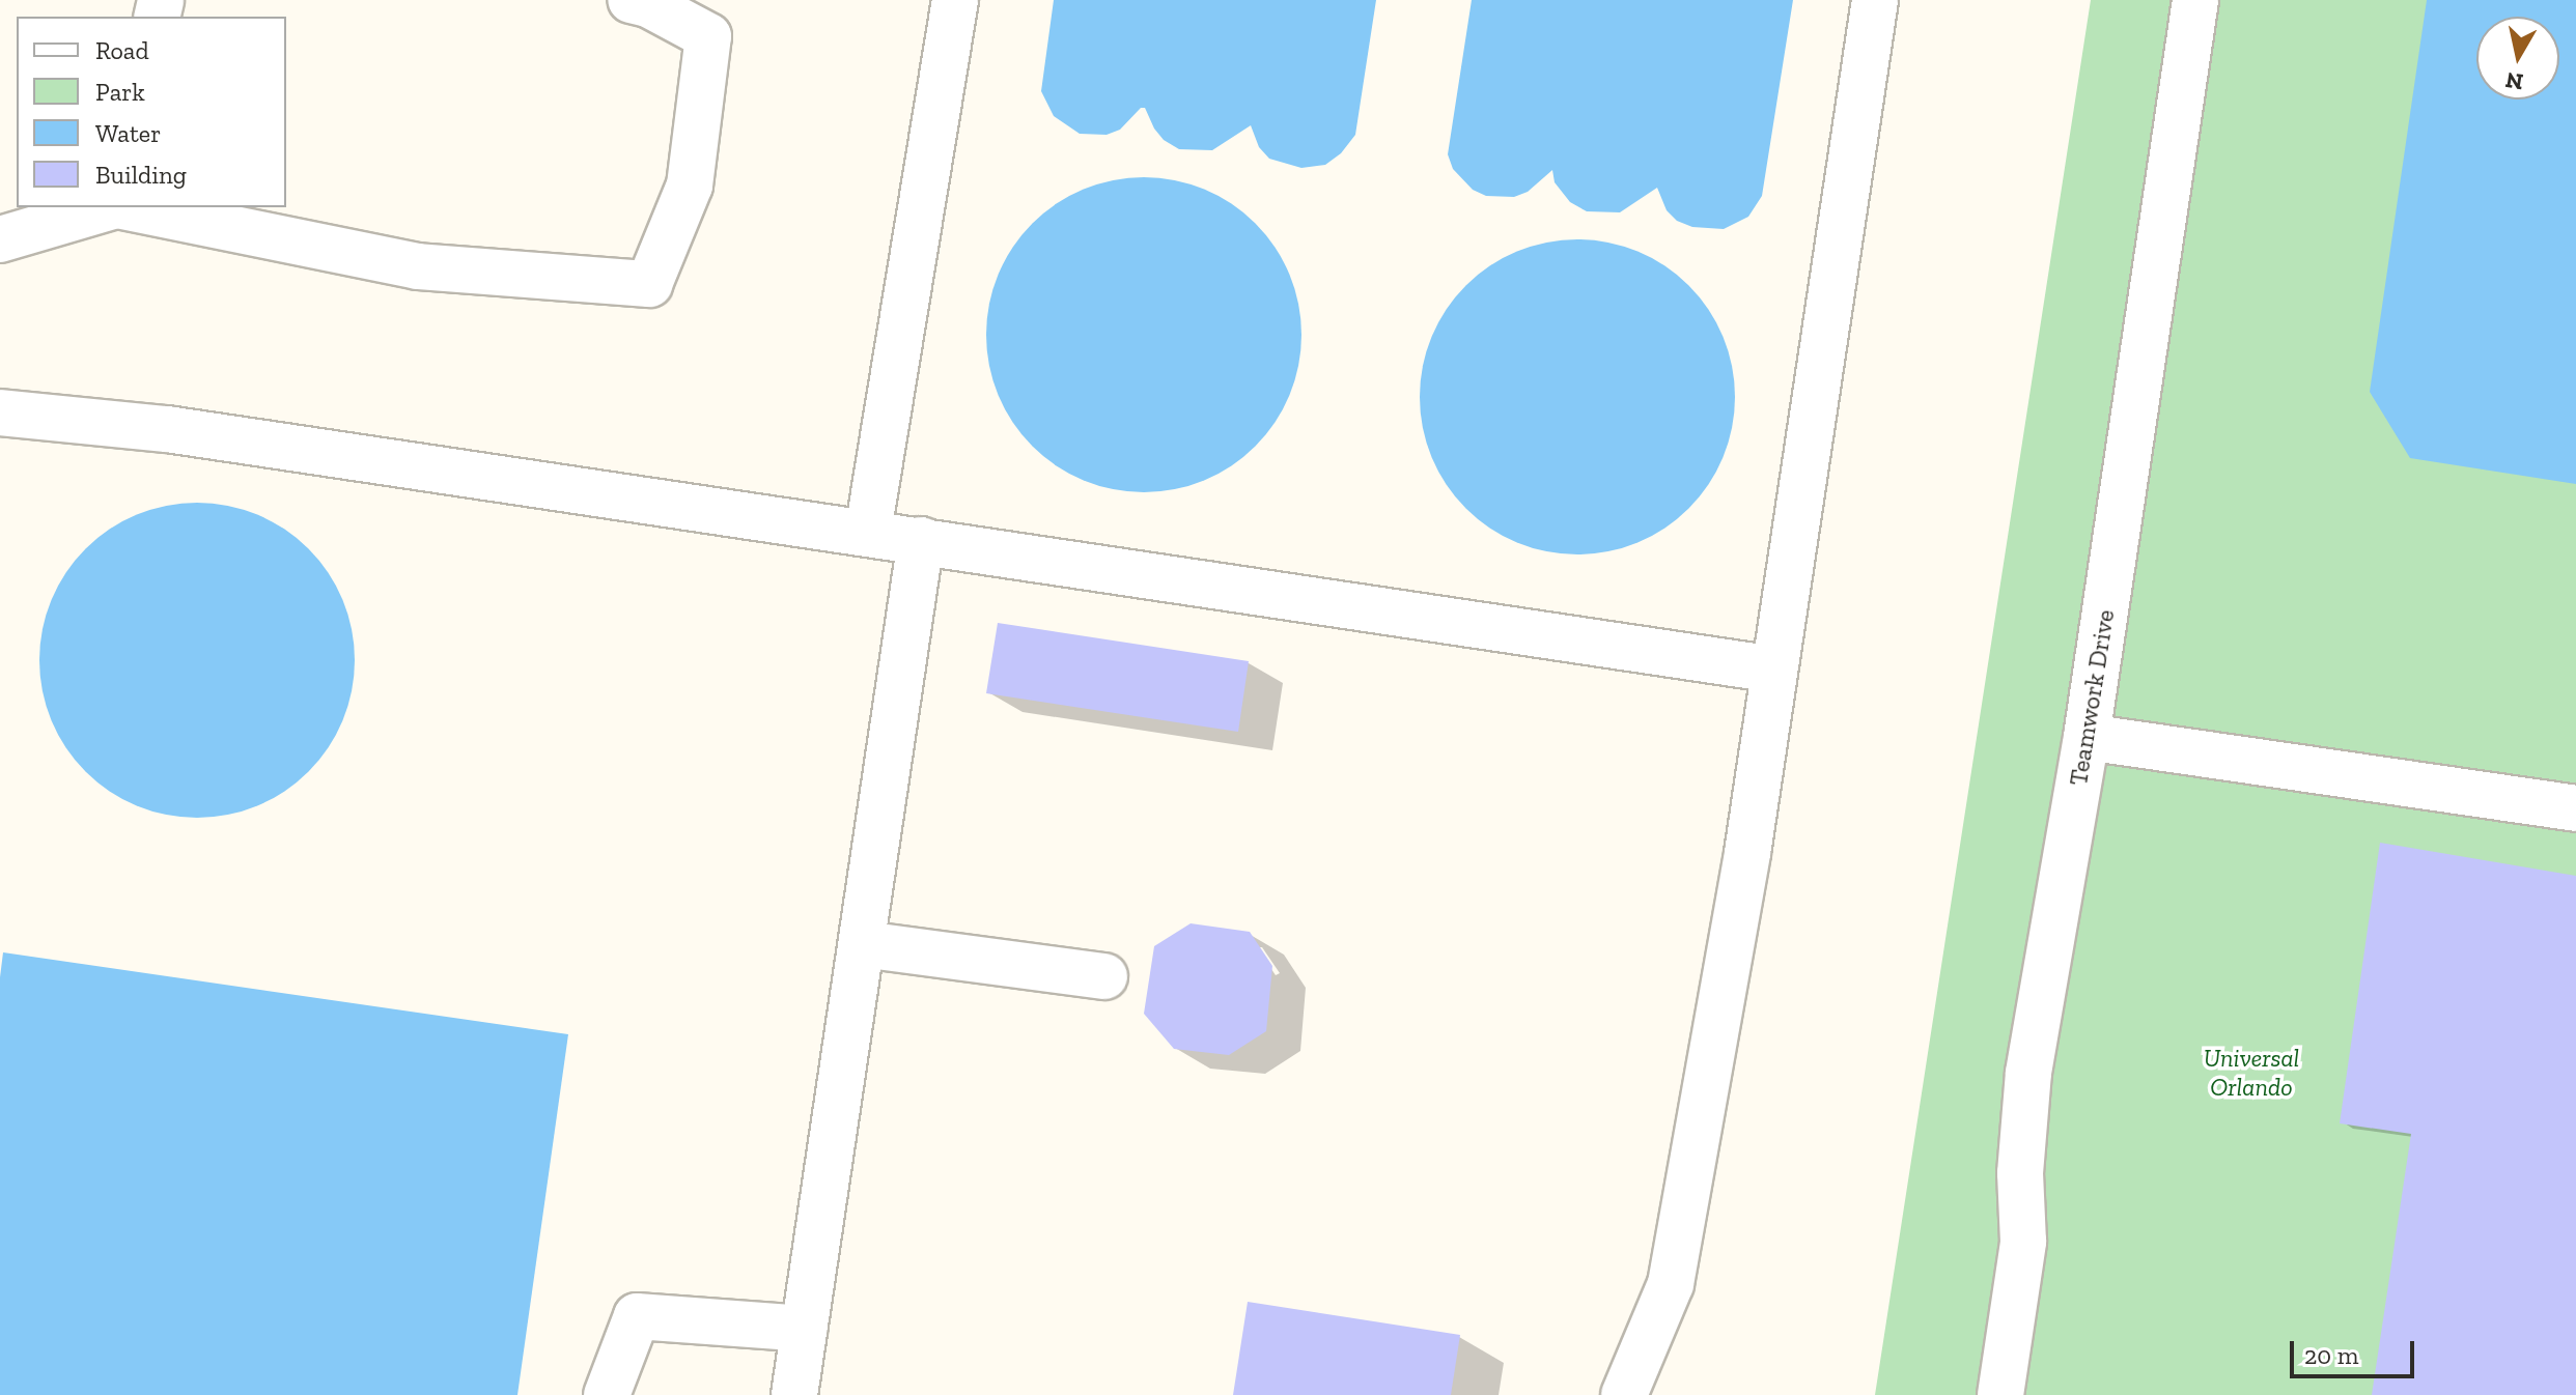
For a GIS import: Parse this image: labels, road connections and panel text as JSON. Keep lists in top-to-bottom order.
{
  "streets": {
    "street": ["Teamwork Drive"]
  },
  "parks": ["Universal Orlando"],
  "legend": [
    "Road",
    "Park",
    "Water",
    "Building"
  ],
  "scale_bar": "20 m",
  "north": "bottom"
}
